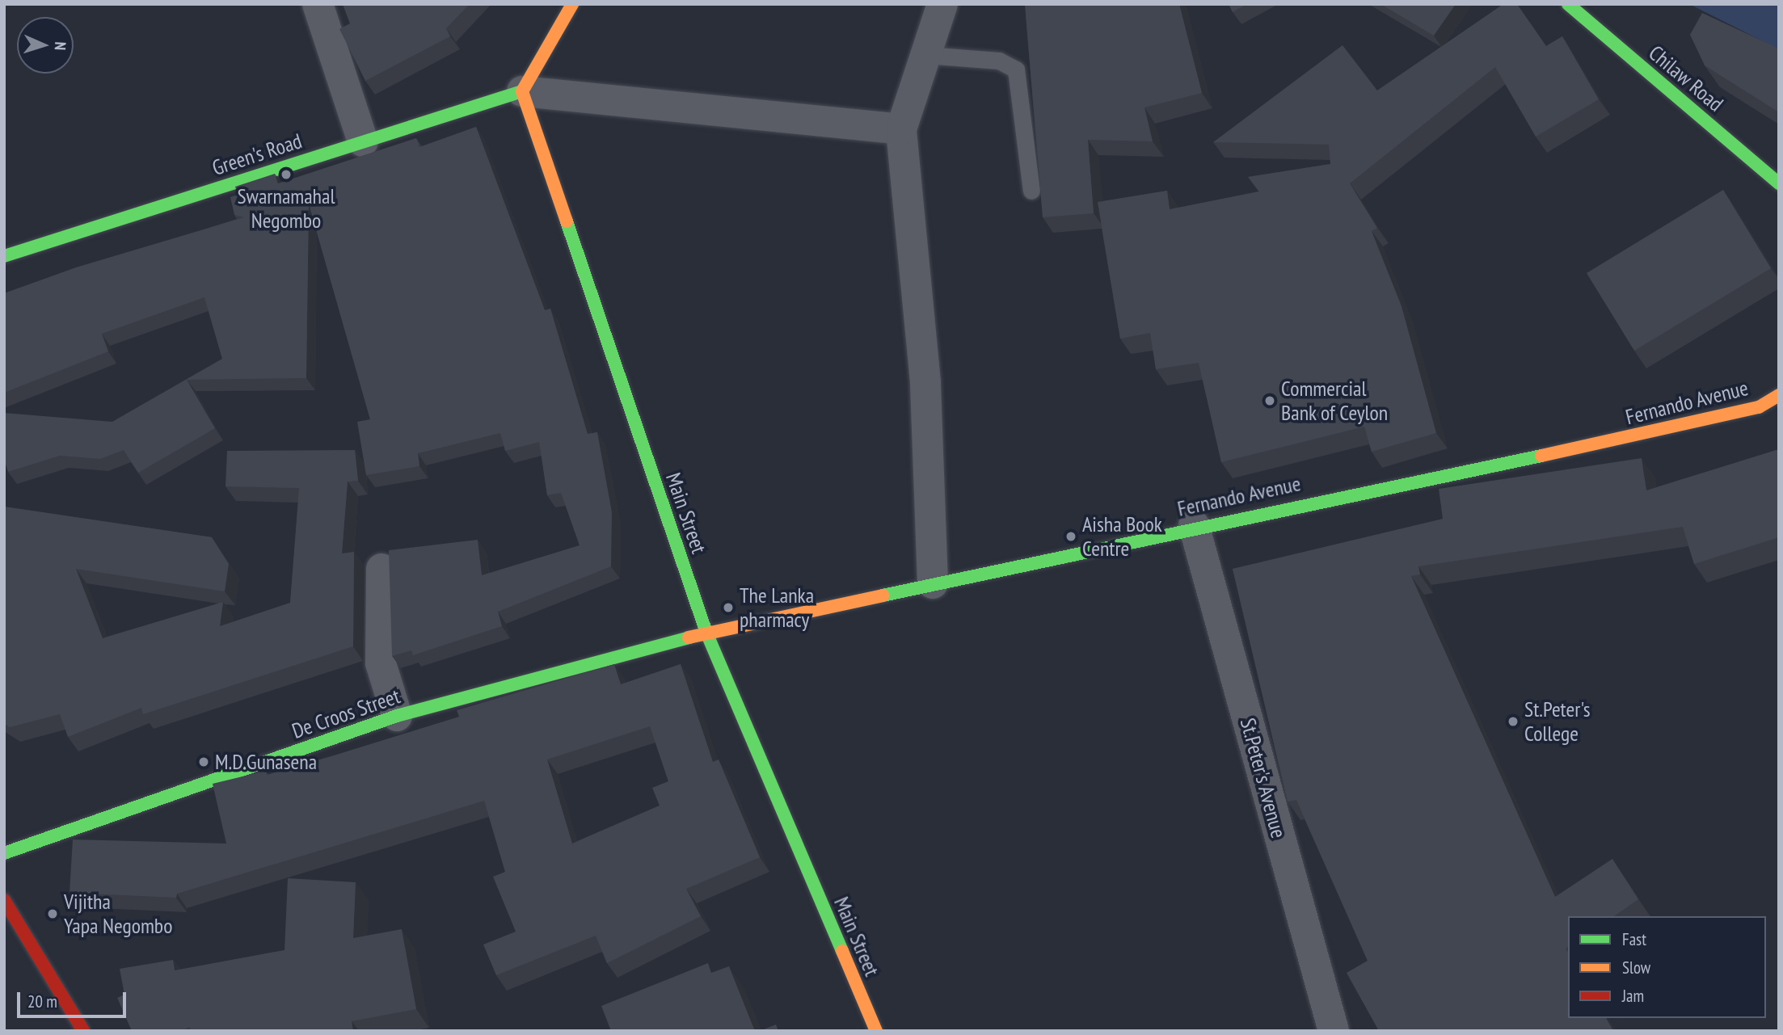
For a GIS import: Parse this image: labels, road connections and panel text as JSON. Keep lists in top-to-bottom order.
{
  "streets": {
    "main road": [
      "Chilaw Road",
      "Green's Road",
      "Fernando Avenue",
      "Main Street",
      "De Croos Street"
    ],
    "street": ["St.Peter's Avenue"]
  },
  "crossings": [
    ["Green's Road", "Main Street"],
    ["Fernando Avenue", "Main Street"],
    ["Fernando Avenue", "De Croos Street"],
    ["Fernando Avenue", "St.Peter's Avenue"],
    ["Main Street", "De Croos Street"]
  ],
  "places": [
    "Swarnamahal Negombo",
    "Commercial Bank of Ceylon",
    "Aisha Book Centre",
    "The Lanka pharmacy",
    "St.Peter's College",
    "M.D.Gunasena",
    "Vijitha Yapa Negombo"
  ],
  "legend": ["Fast", "Slow", "Jam"],
  "scale_bar": "20 m",
  "north": "right"
}
